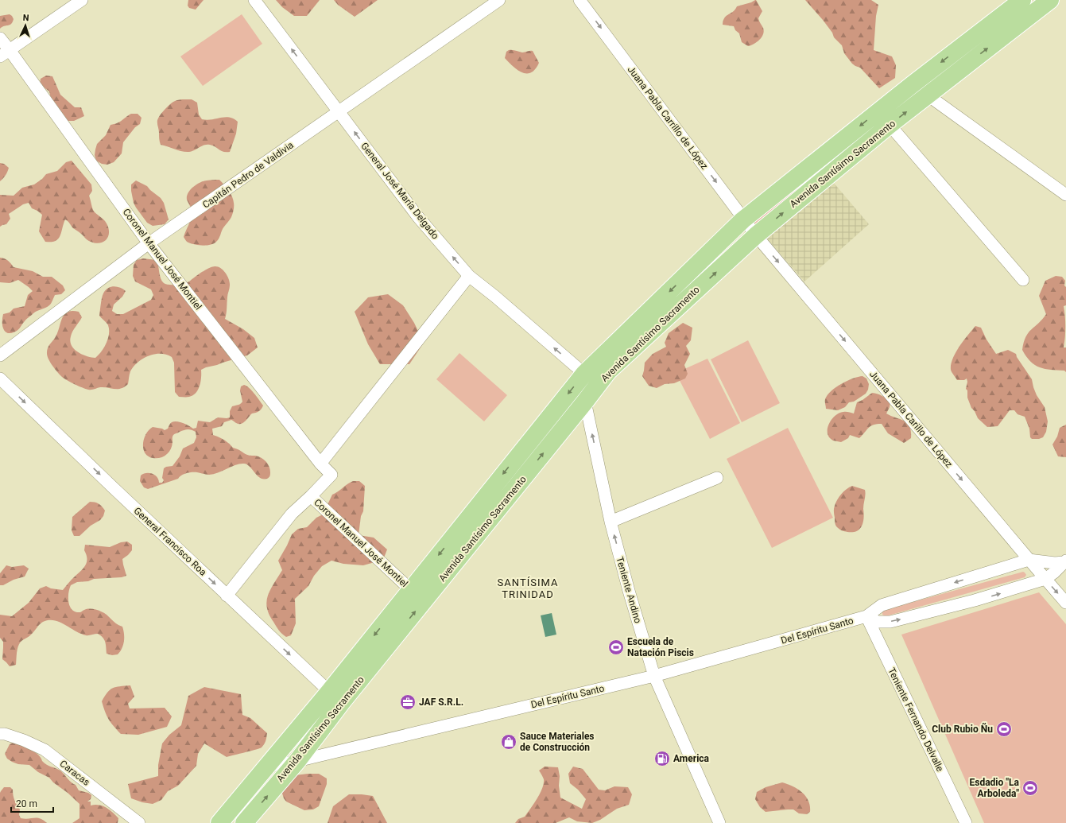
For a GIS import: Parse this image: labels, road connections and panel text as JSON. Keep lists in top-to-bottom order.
{
  "streets": {
    "main road": ["Avenida Santísimo Sacramento"],
    "street": [
      "Juana Pabla Carrillo de López",
      "Capitán Pedro de Valdivia",
      "General José María Delgado",
      "Coronel Manuel José Montiel",
      "Juana Pabla Carillo de López",
      "General Francisco Roa",
      "Teniente Andino",
      "Del Espíritu Santo",
      "Teniente Fernando Delvalle",
      "Caracas"
    ]
  },
  "crossings": [
    ["Juana Pabla Carrillo de López", "Avenida Santísimo Sacramento"],
    ["Juana Pabla Carrillo de López", "Juana Pabla Carillo de López"],
    ["Avenida Santísimo Sacramento", "General José María Delgado"],
    ["Avenida Santísimo Sacramento", "Coronel Manuel José Montiel"],
    ["Avenida Santísimo Sacramento", "Juana Pabla Carillo de López"],
    ["Avenida Santísimo Sacramento", "General Francisco Roa"],
    ["Avenida Santísimo Sacramento", "Teniente Andino"],
    ["Avenida Santísimo Sacramento", "Del Espíritu Santo"],
    ["Capitán Pedro de Valdivia", "General José María Delgado"],
    ["Capitán Pedro de Valdivia", "Coronel Manuel José Montiel"],
    ["Juana Pabla Carillo de López", "Del Espíritu Santo"],
    ["Teniente Andino", "Del Espíritu Santo"],
    ["Del Espíritu Santo", "Teniente Fernando Delvalle"]
  ],
  "one_way": [
    "Juana Pabla Carrillo de López",
    "General José María Delgado",
    "Juana Pabla Carillo de López",
    "General Francisco Roa",
    "Teniente Andino"
  ],
  "districts": ["SANTÍSIMA TRINIDAD"],
  "places": {
    "sports": ["Escuela de Natación Piscis", "Club Rubio Ñu", "Esdadio \"La Arboleda\""],
    "office": ["JAF S.R.L."],
    "shop": ["Sauce Materiales de Construcción"],
    "fuel station": ["America"]
  },
  "scale_bar": "20 m",
  "north": "top"
}
